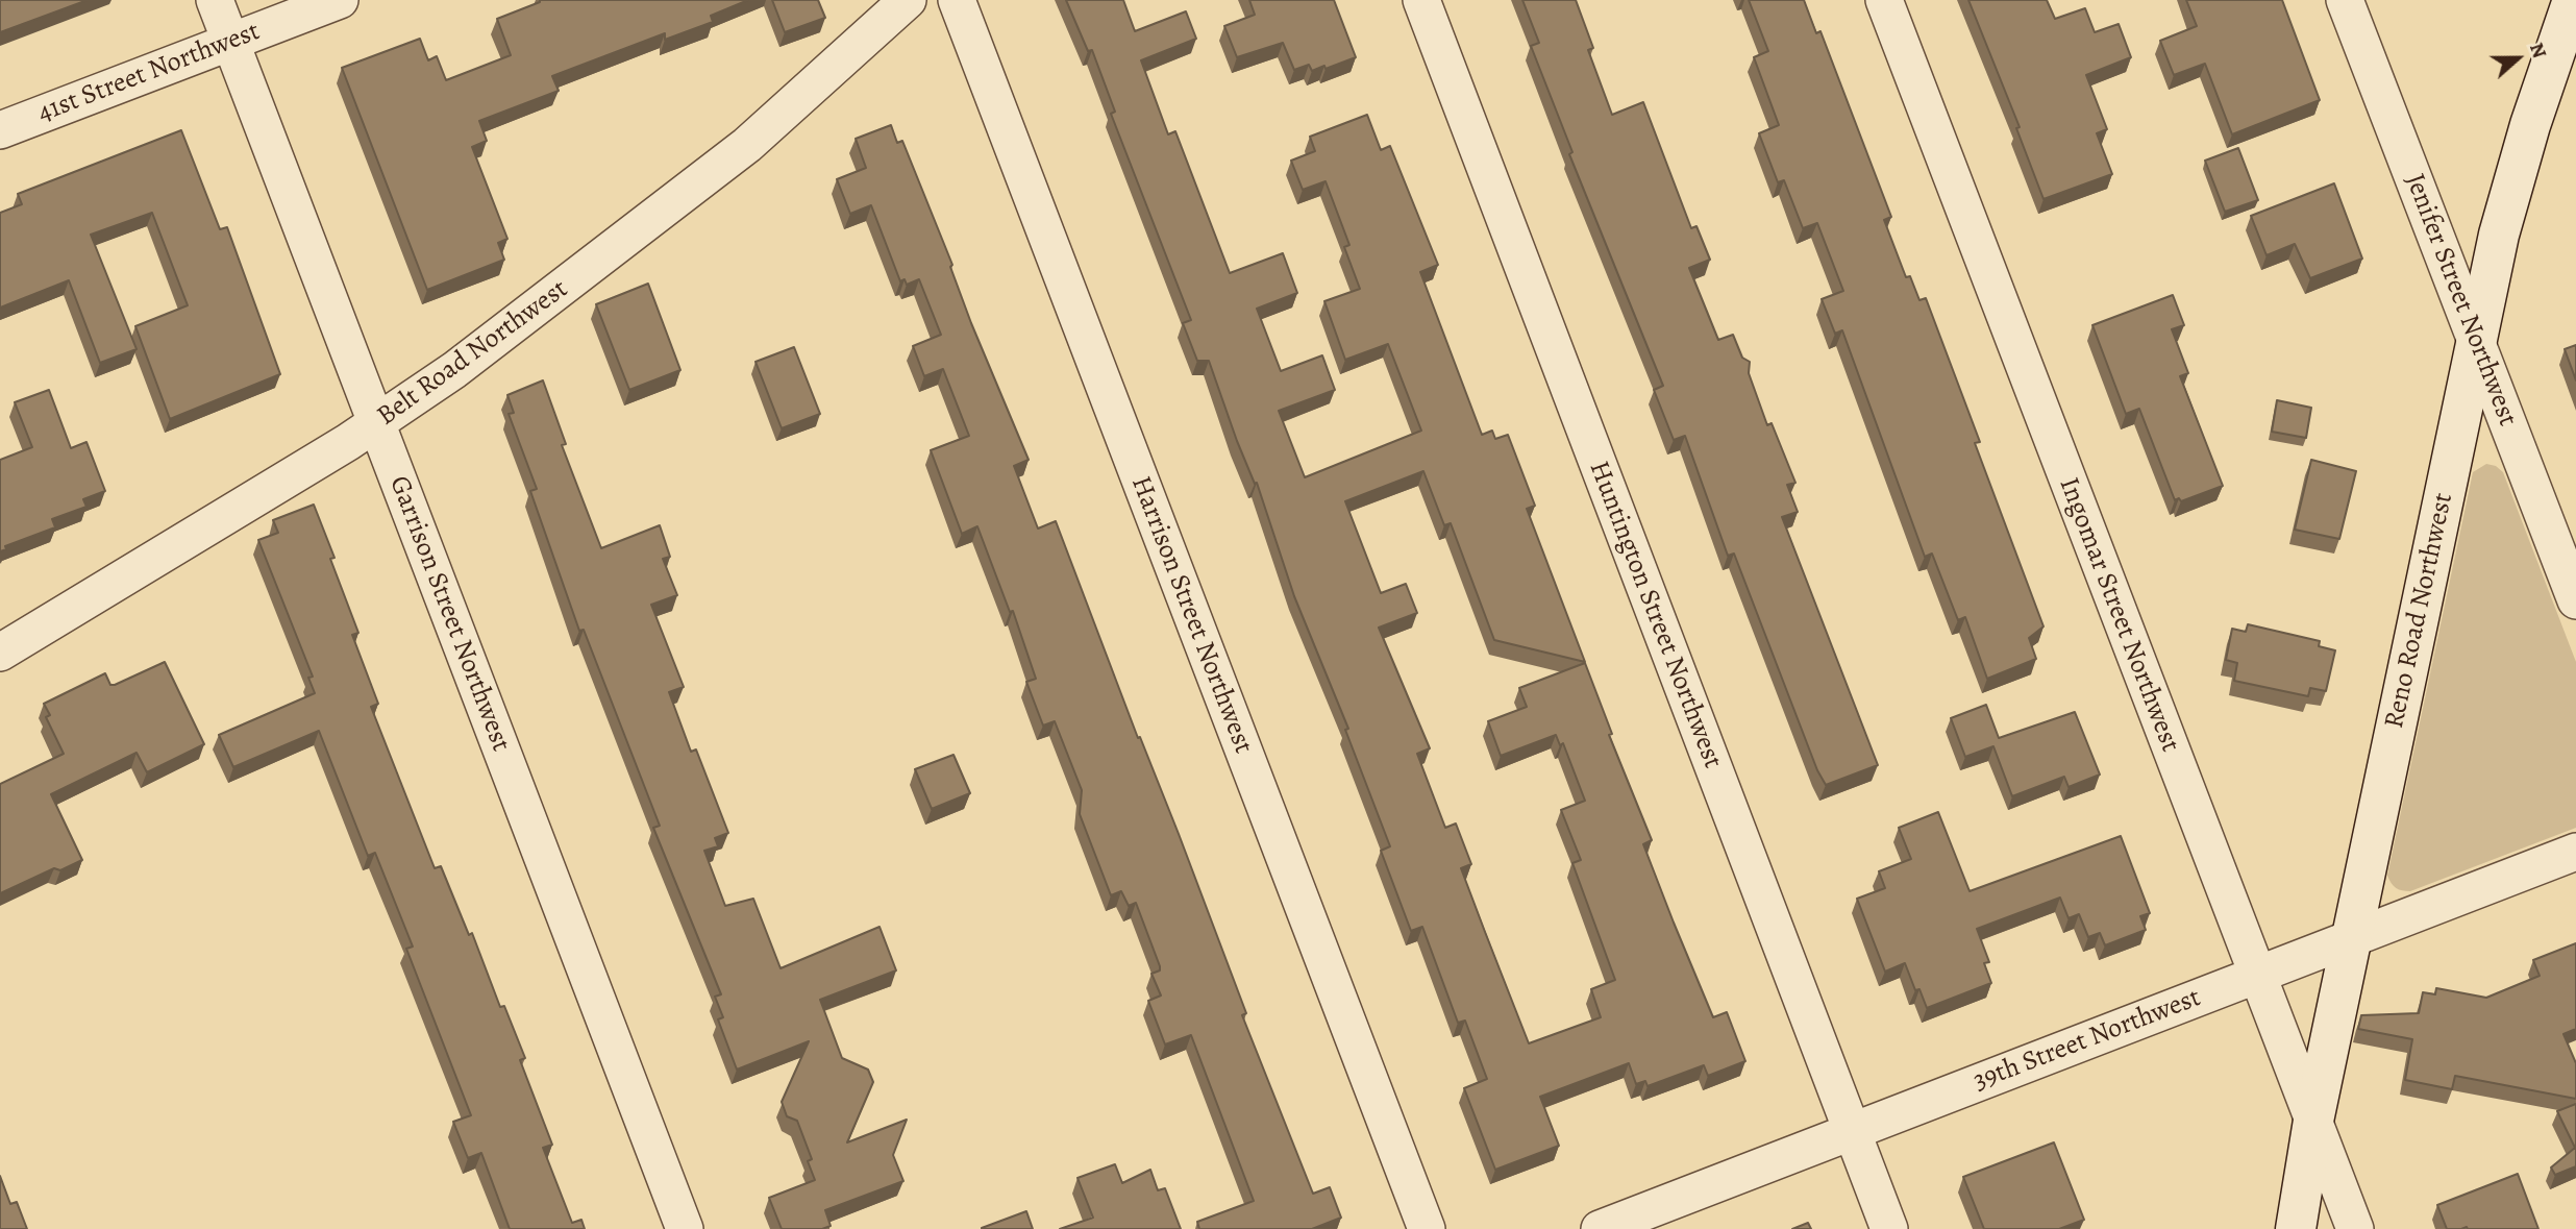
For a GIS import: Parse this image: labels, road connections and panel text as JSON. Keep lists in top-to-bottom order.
{
  "streets": {
    "main road": ["Reno Road Northwest"],
    "street": [
      "41st Street Northwest",
      "Jenifer Street Northwest",
      "Belt Road Northwest",
      "Garrison Street Northwest",
      "Harrison Street Northwest",
      "Huntington Street Northwest",
      "Ingomar Street Northwest",
      "39th Street Northwest"
    ]
  },
  "crossings": [
    ["41st Street Northwest", "Garrison Street Northwest"],
    ["Jenifer Street Northwest", "Reno Road Northwest"],
    ["Belt Road Northwest", "Garrison Street Northwest"],
    ["Reno Road Northwest", "Ingomar Street Northwest"],
    ["Reno Road Northwest", "39th Street Northwest"],
    ["Huntington Street Northwest", "39th Street Northwest"],
    ["Ingomar Street Northwest", "39th Street Northwest"]
  ],
  "north": "right"
}
